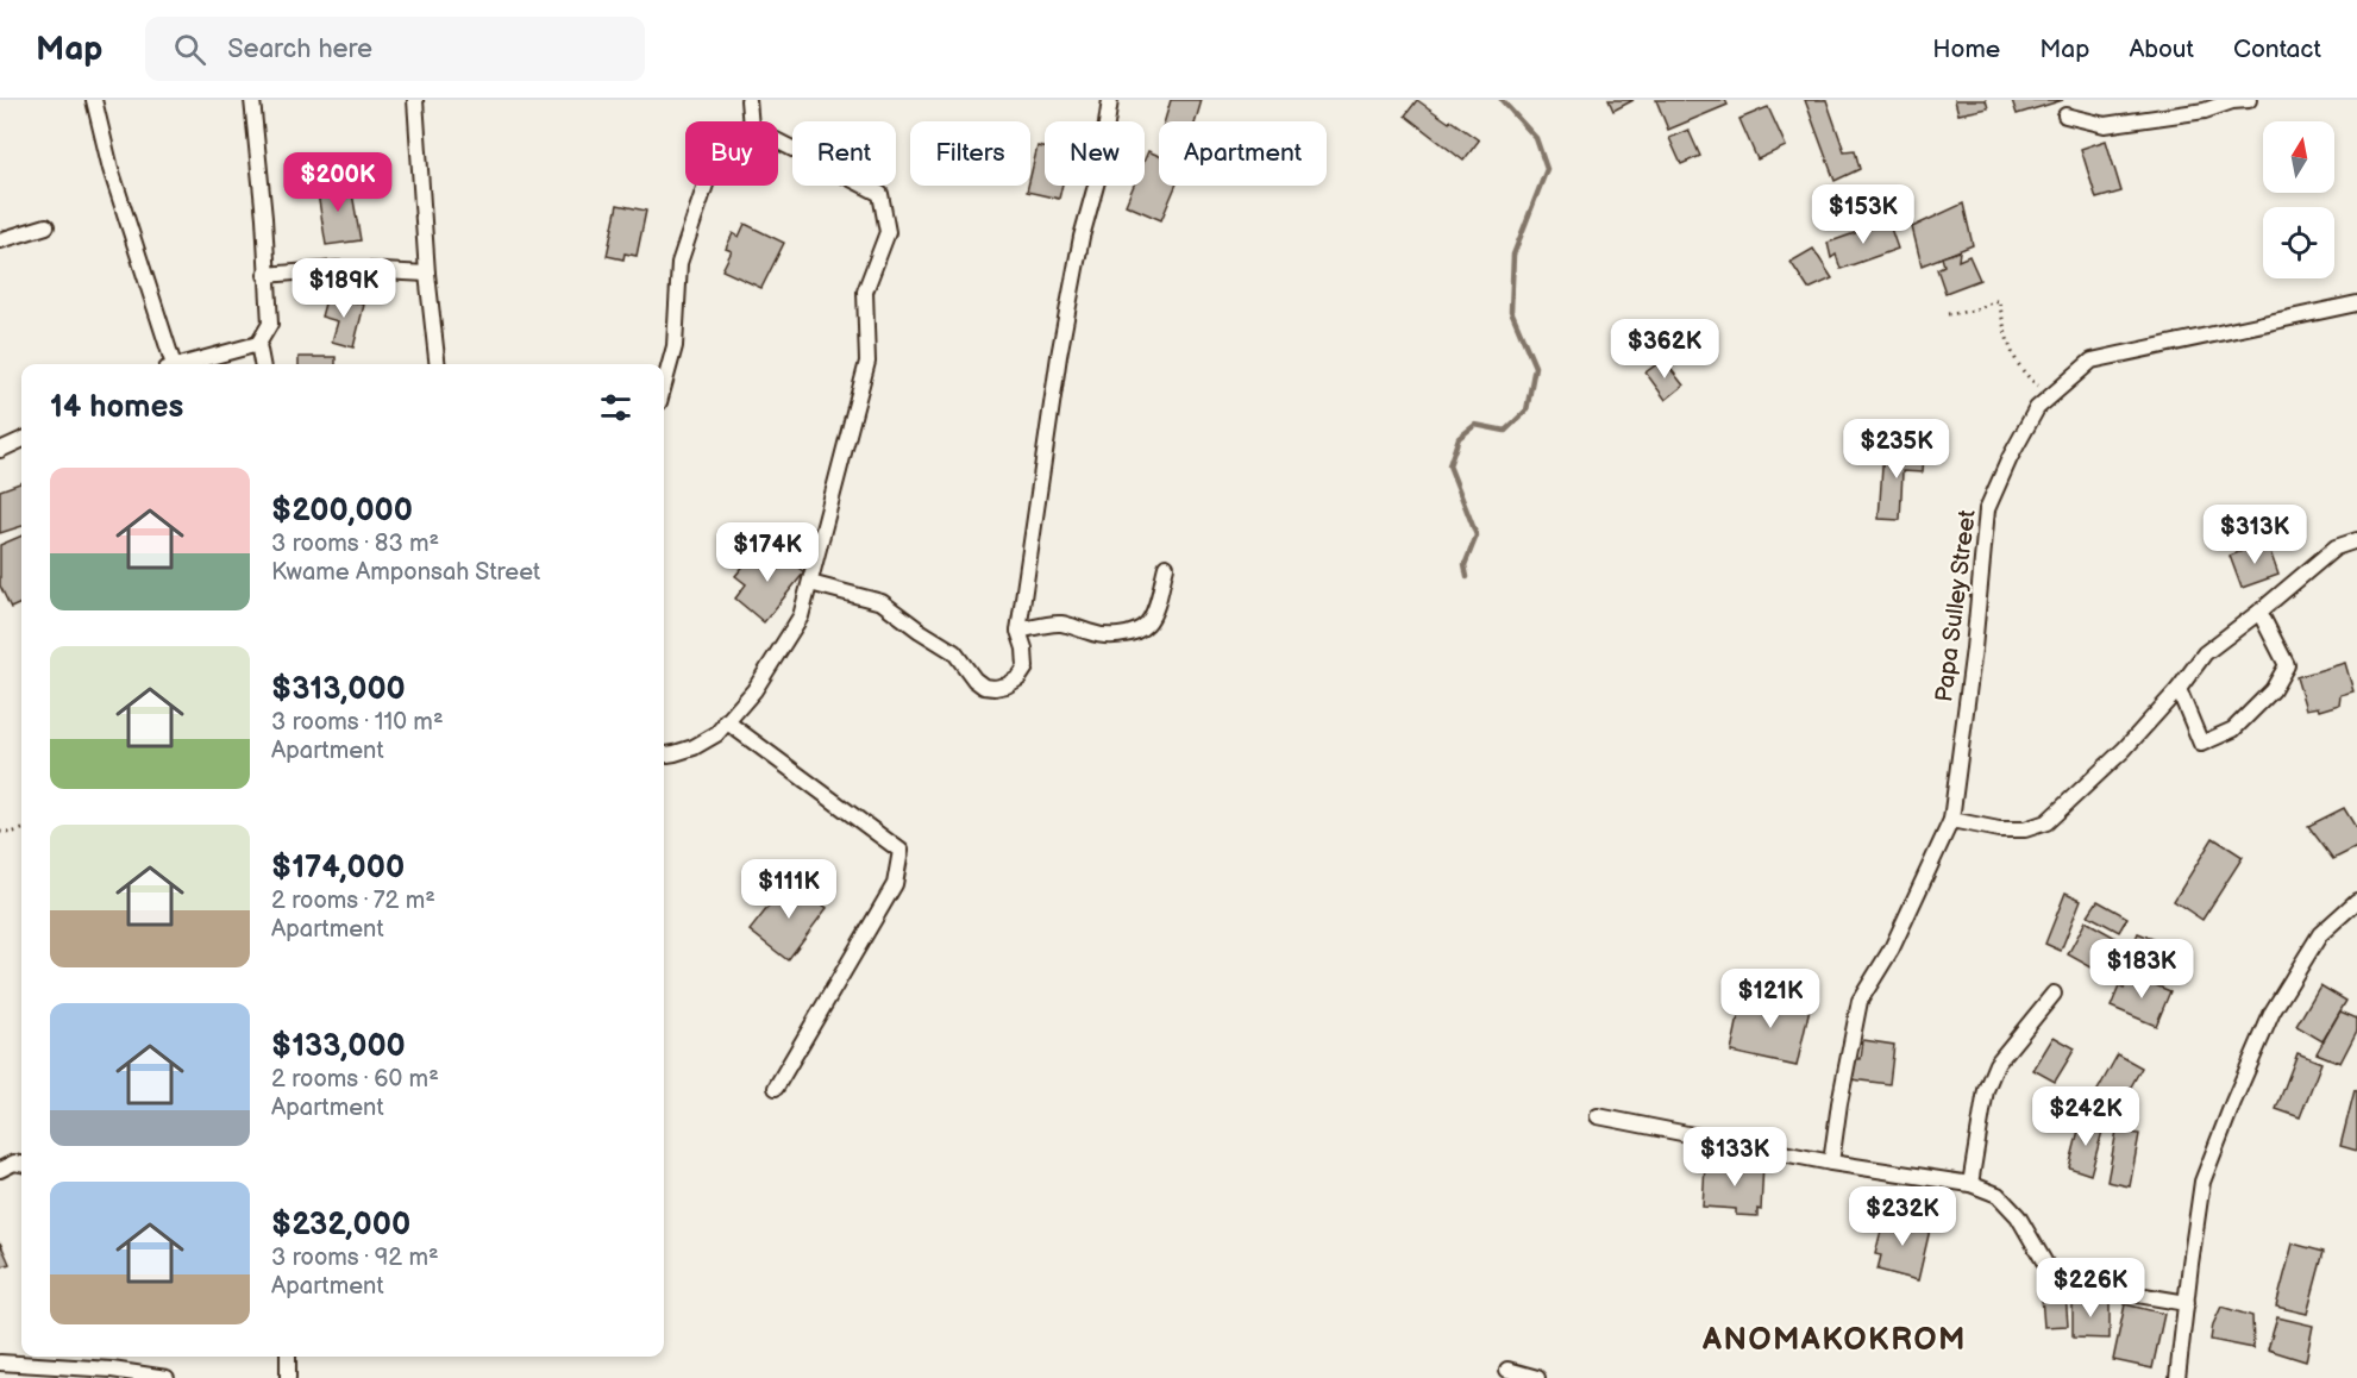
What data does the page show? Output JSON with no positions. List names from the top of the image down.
{
  "streets": {
    "street": ["Papa Sulley Street"]
  },
  "districts": ["ANOMAKOKROM"],
  "north": "top",
  "page": {
    "header": "Map",
    "search": "Search here",
    "nav": [
      "Home",
      "Map",
      "About",
      "Contact"
    ],
    "chip": [
      "Buy",
      "Rent",
      "Filters",
      "New",
      "Apartment"
    ],
    "price": [
      "$200K",
      "$153K",
      "$189K",
      "$362K",
      "$235K",
      "$313K",
      "$174K",
      "$111K",
      "$183K",
      "$121K",
      "$242K",
      "$133K",
      "$232K",
      "$226K"
    ],
    "heading": "14 homes",
    "list": [
      {
        "name": "$200,000",
        "note": "3 rooms · 83 m² · Kwame Amponsah Street"
      },
      {
        "name": "$313,000",
        "note": "3 rooms · 110 m² · Apartment"
      },
      {
        "name": "$174,000",
        "note": "2 rooms · 72 m² · Apartment"
      },
      {
        "name": "$133,000",
        "note": "2 rooms · 60 m² · Apartment"
      },
      {
        "name": "$232,000",
        "note": "3 rooms · 92 m² · Apartment"
      }
    ]
  }
}
